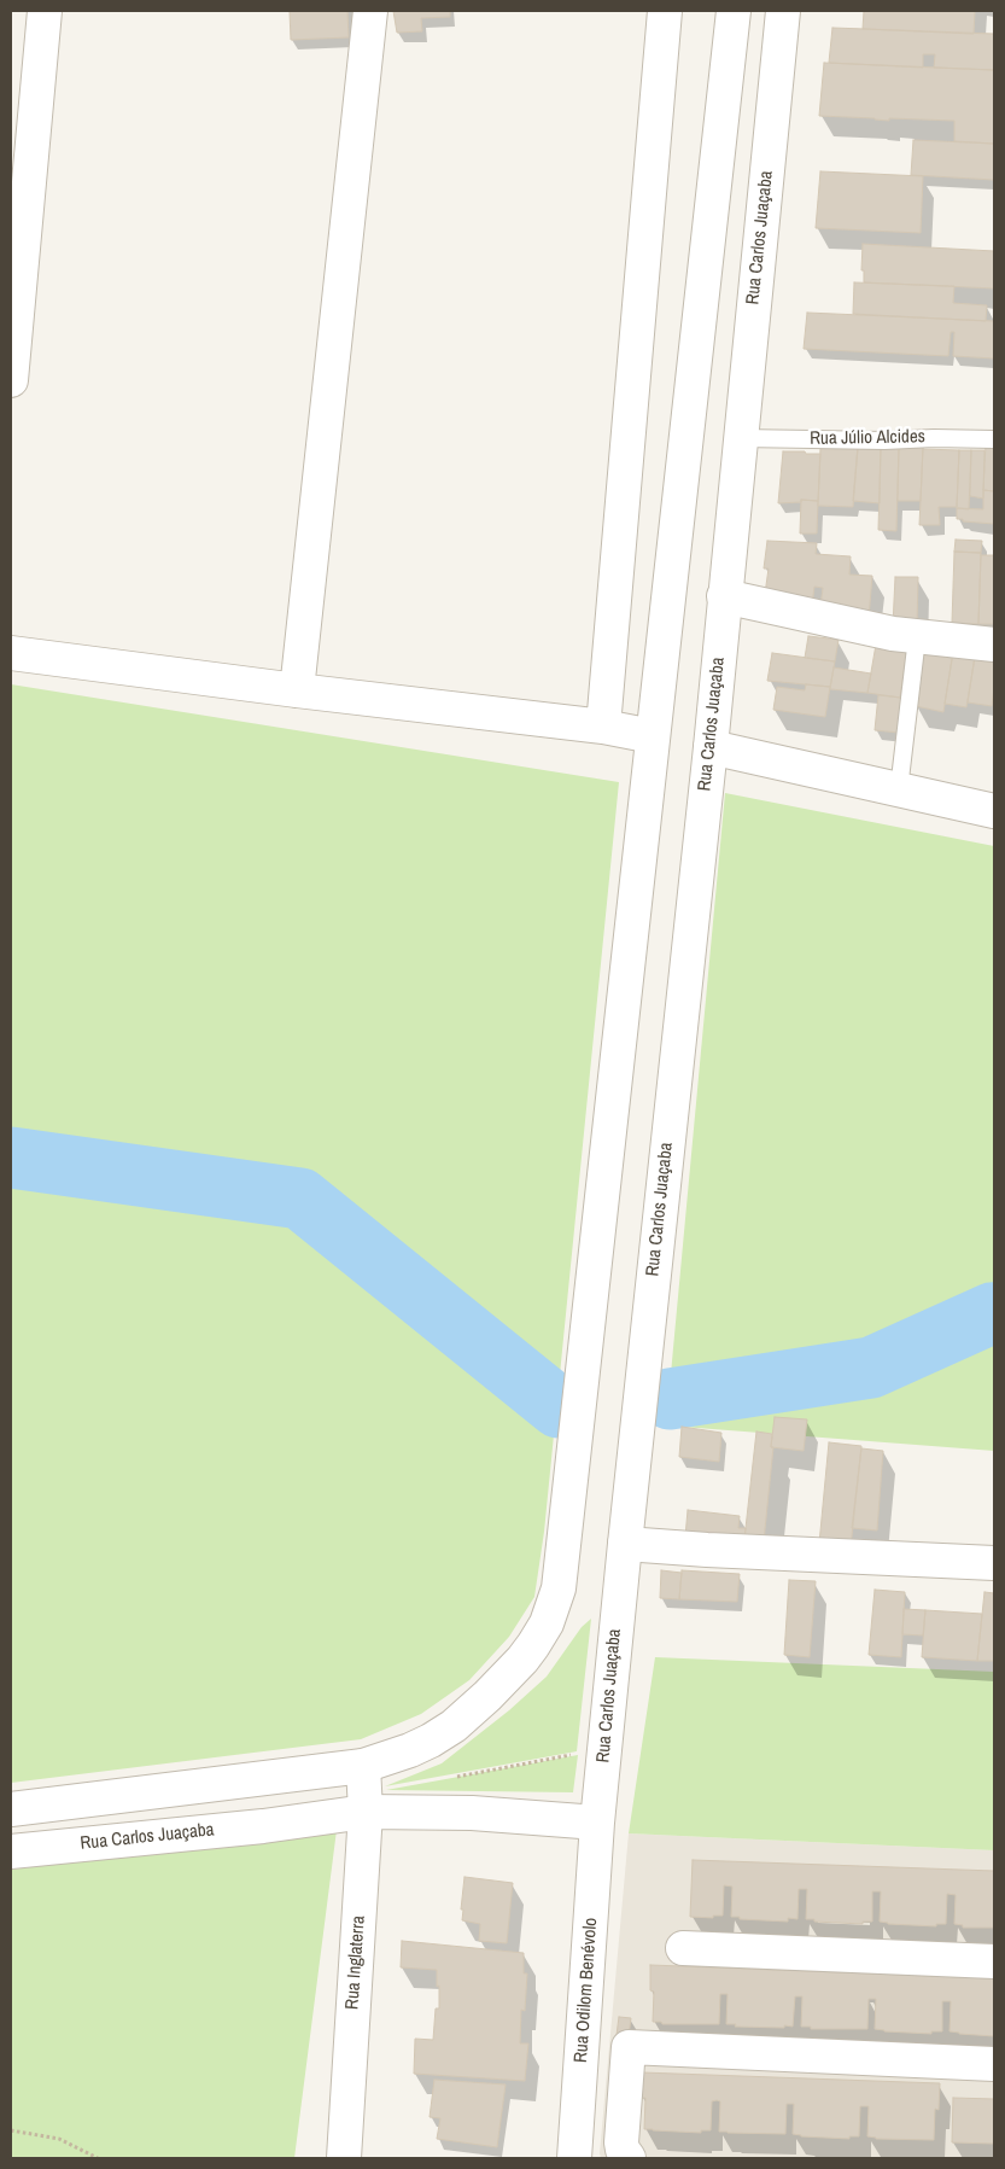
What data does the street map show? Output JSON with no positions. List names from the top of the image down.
{
  "streets": {
    "street": ["Rua Carlos Juaçaba", "Rua Inglaterra", "Rua Odilom Benévolo"],
    "lane": ["Rua Júlio Alcides"]
  },
  "crossings": [
    ["Rua Carlos Juaçaba", "Rua Júlio Alcides"],
    ["Rua Carlos Juaçaba", "Rua Inglaterra"],
    ["Rua Carlos Juaçaba", "Rua Odilom Benévolo"]
  ]
}
